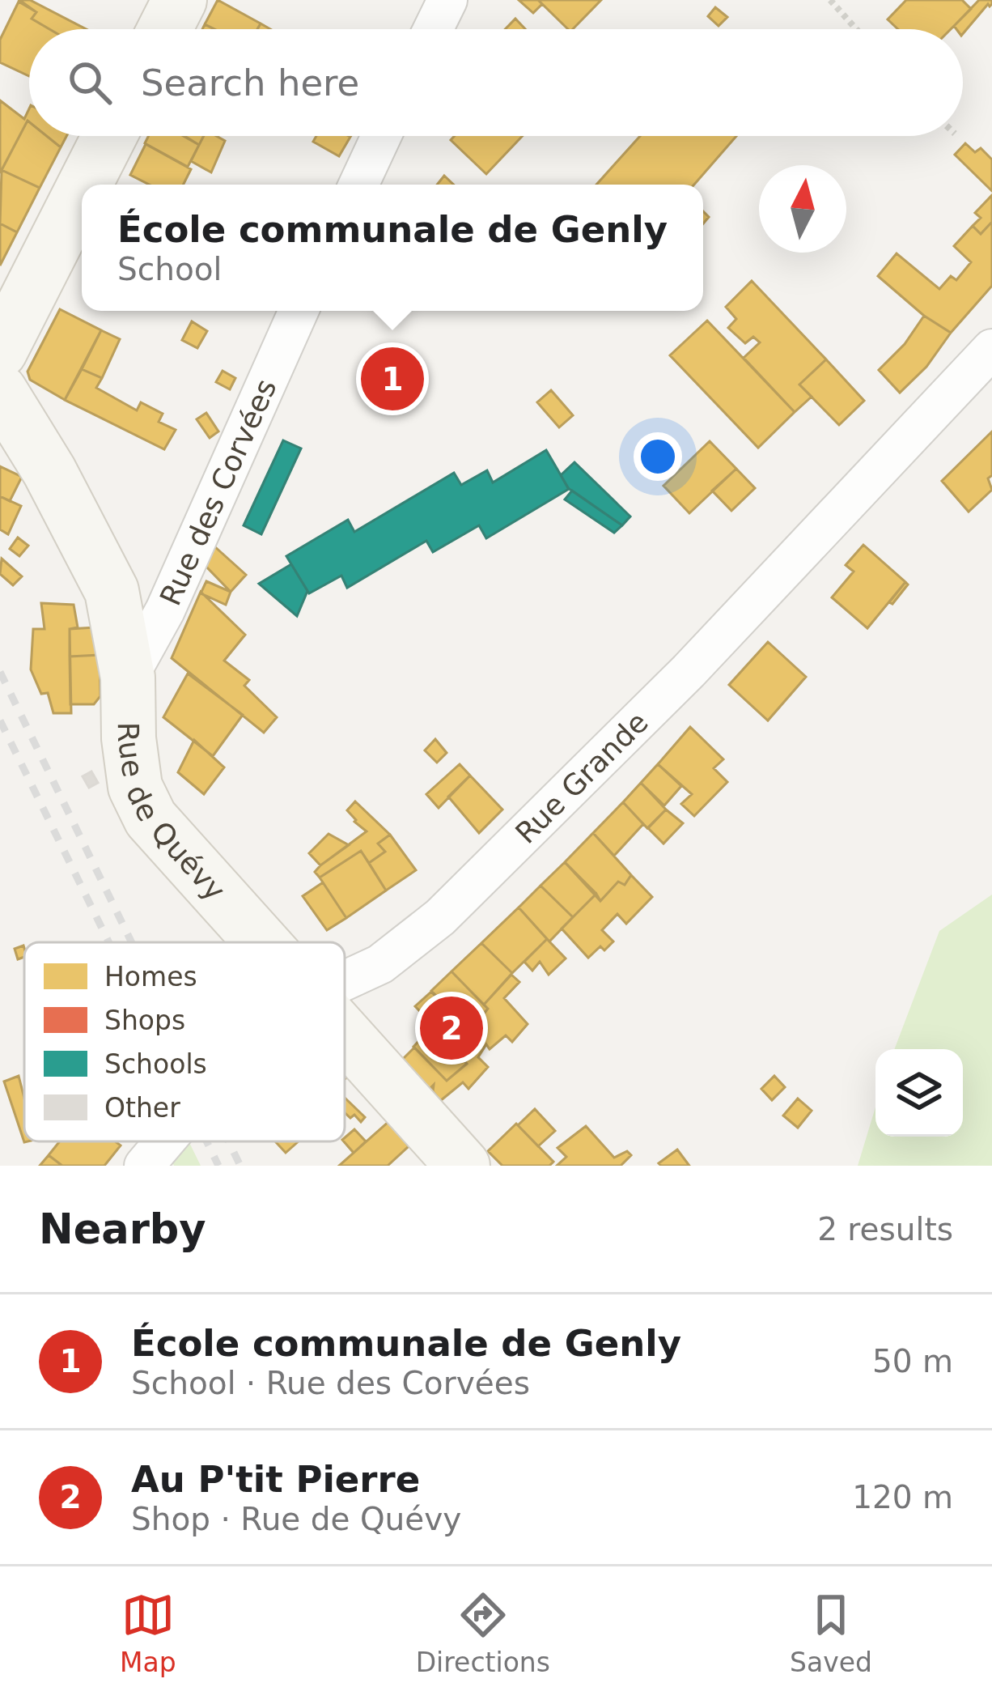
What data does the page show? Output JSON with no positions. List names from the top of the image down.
{
  "streets": {
    "main road": ["Rue de Quévy"],
    "street": ["Rue des Corvées", "Rue Grande"]
  },
  "crossings": [
    ["Rue des Corvées", "Rue de Quévy"]
  ],
  "legend": [
    "Homes",
    "Shops",
    "Schools",
    "Other"
  ],
  "north": "top",
  "page": {
    "search": "Search here",
    "popup": ["École communale de Genly", "School"],
    "pins": ["1", "2"],
    "heading": ["Nearby", "2 results"],
    "list": [
      {
        "mark": "1",
        "name": "École communale de Genly",
        "note": "School · Rue des Corvées",
        "value": "50 m"
      },
      {
        "mark": "2",
        "name": "Au P'tit Pierre",
        "note": "Shop · Rue de Quévy",
        "value": "120 m"
      }
    ],
    "nav": ["Map", "Directions", "Saved"]
  }
}
